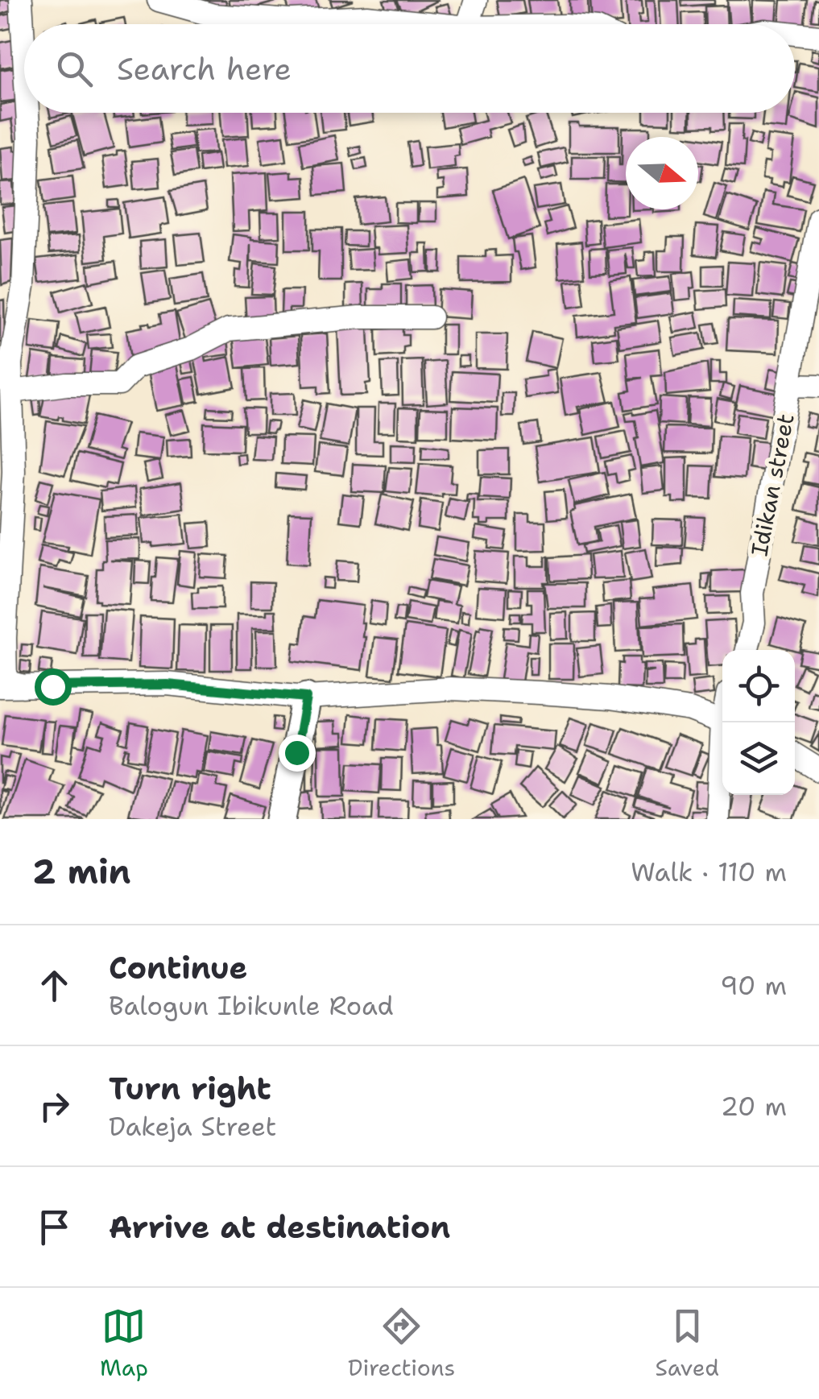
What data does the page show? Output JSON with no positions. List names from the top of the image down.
{
  "streets": {
    "street": ["Idikan street"]
  },
  "north": "right",
  "page": {
    "search": "Search here",
    "heading": ["2 min", "Walk · 110 m"],
    "list": [
      ["Continue", "Balogun Ibikunle Road", "90 m"],
      ["Turn right", "Dakeja Street", "20 m"],
      "Arrive at destination"
    ],
    "nav": ["Map", "Directions", "Saved"]
  }
}
